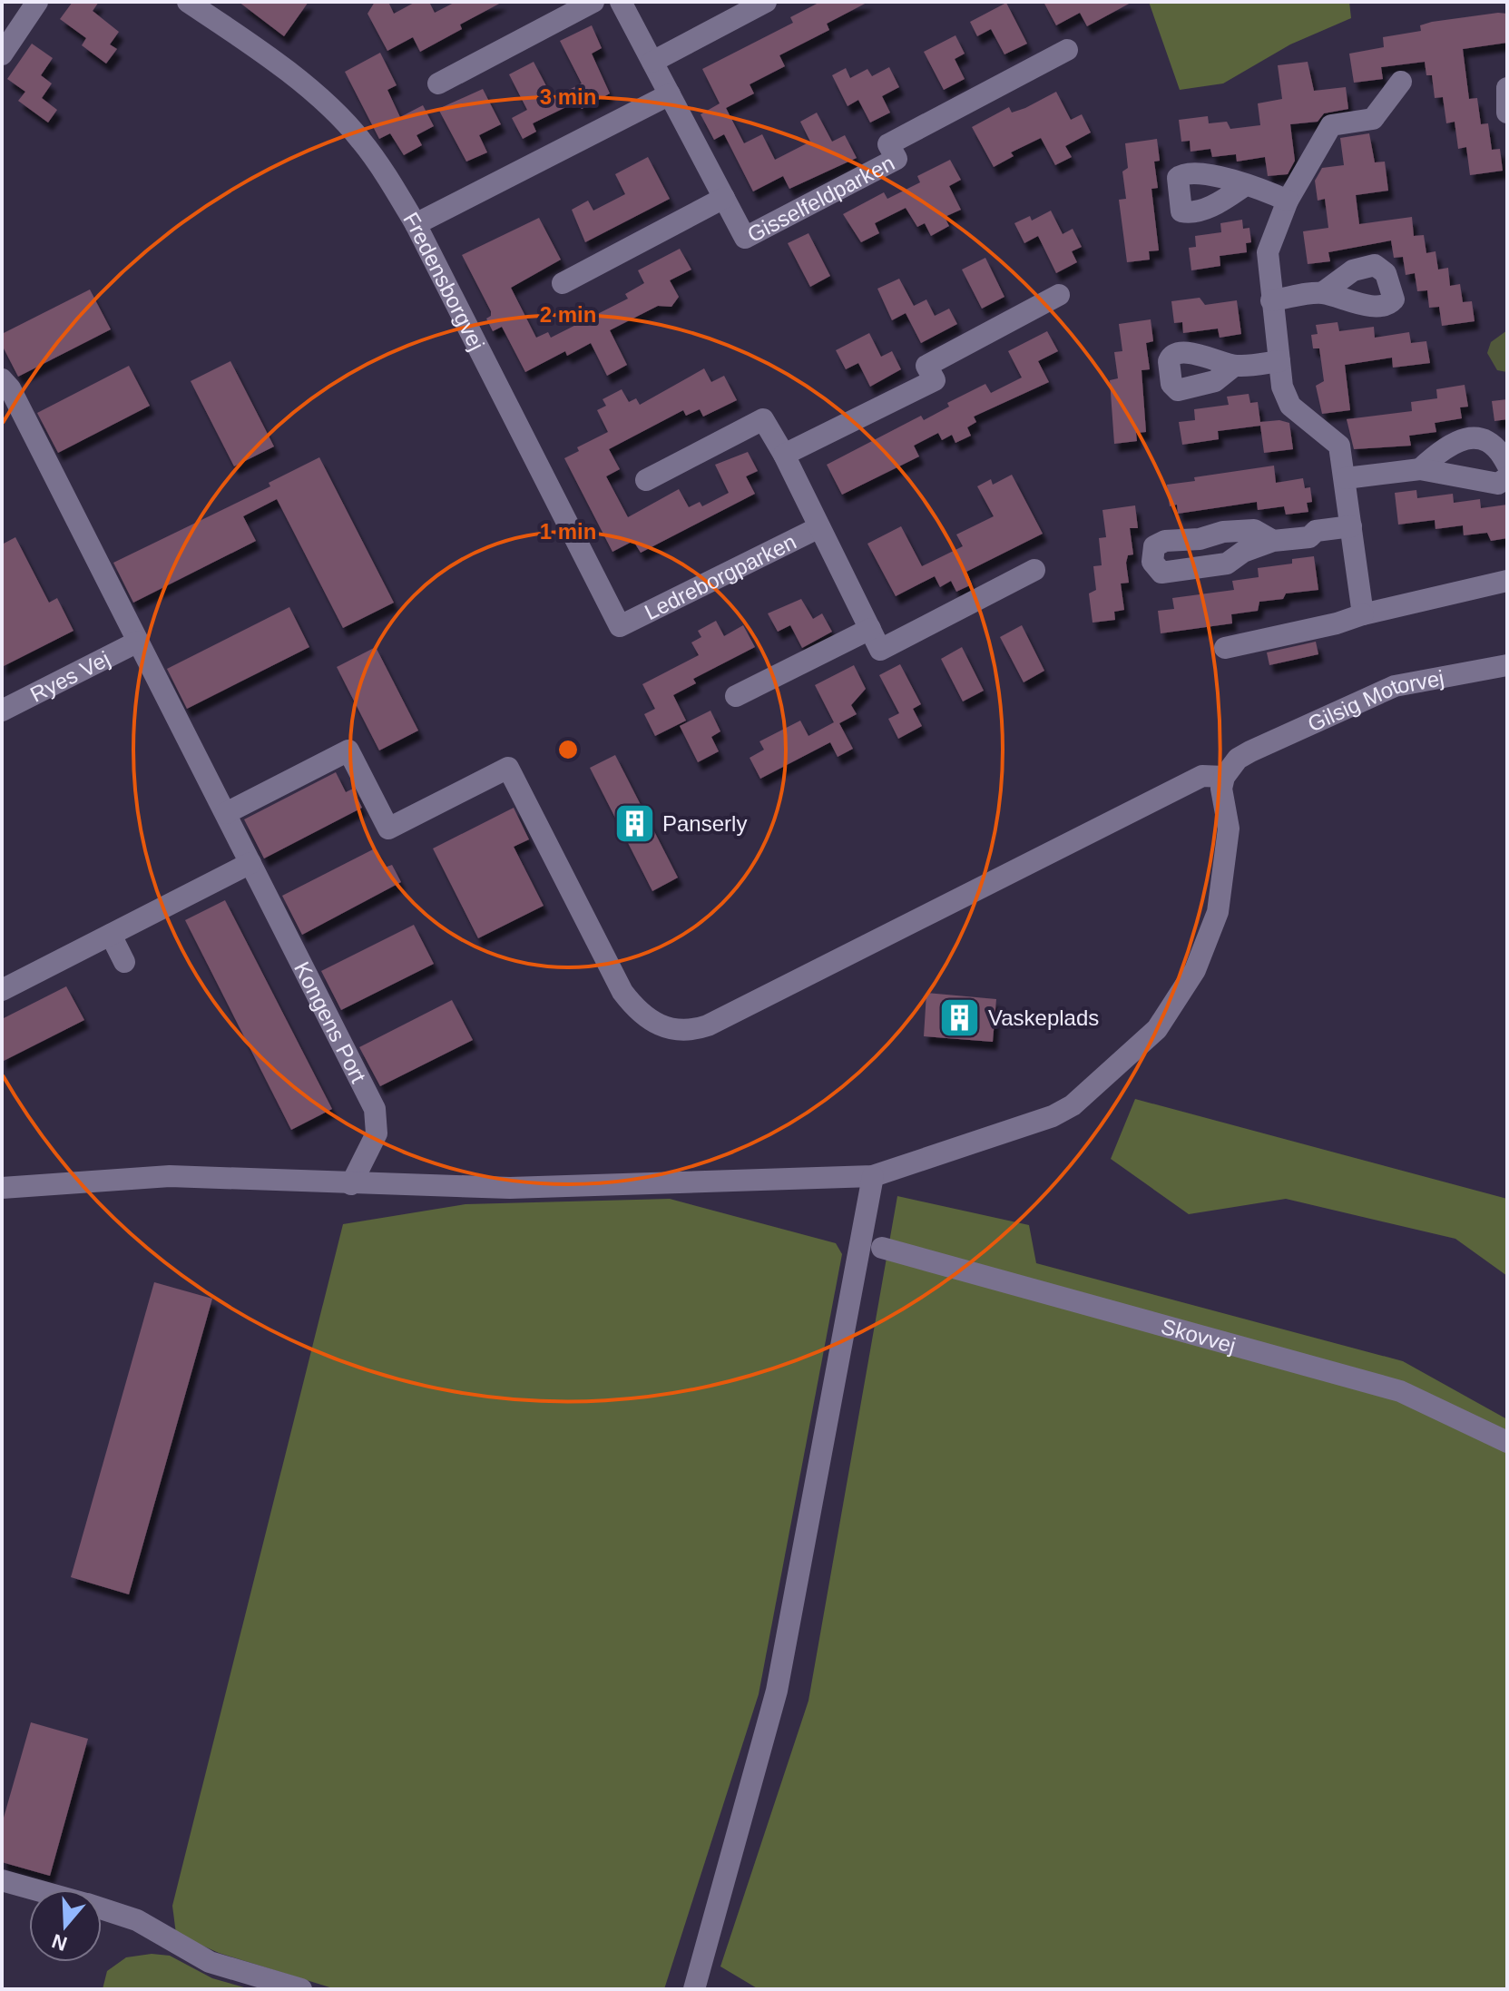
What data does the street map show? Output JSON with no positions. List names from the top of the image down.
{
  "streets": {
    "street": [
      "Gisselfeldparken",
      "Fredensborgvej",
      "Ledreborgparken",
      "Ryes Vej",
      "Gilsig Motorvej",
      "Kongens Port",
      "Skovvej"
    ]
  },
  "crossings": [
    ["Fredensborgvej", "Ledreborgparken"],
    ["Ryes Vej", "Kongens Port"]
  ],
  "places": {
    "building": ["Panserly", "Vaskeplads"]
  },
  "north": "bottom",
  "rings": ["3 min", "2 min", "1 min"]
}
